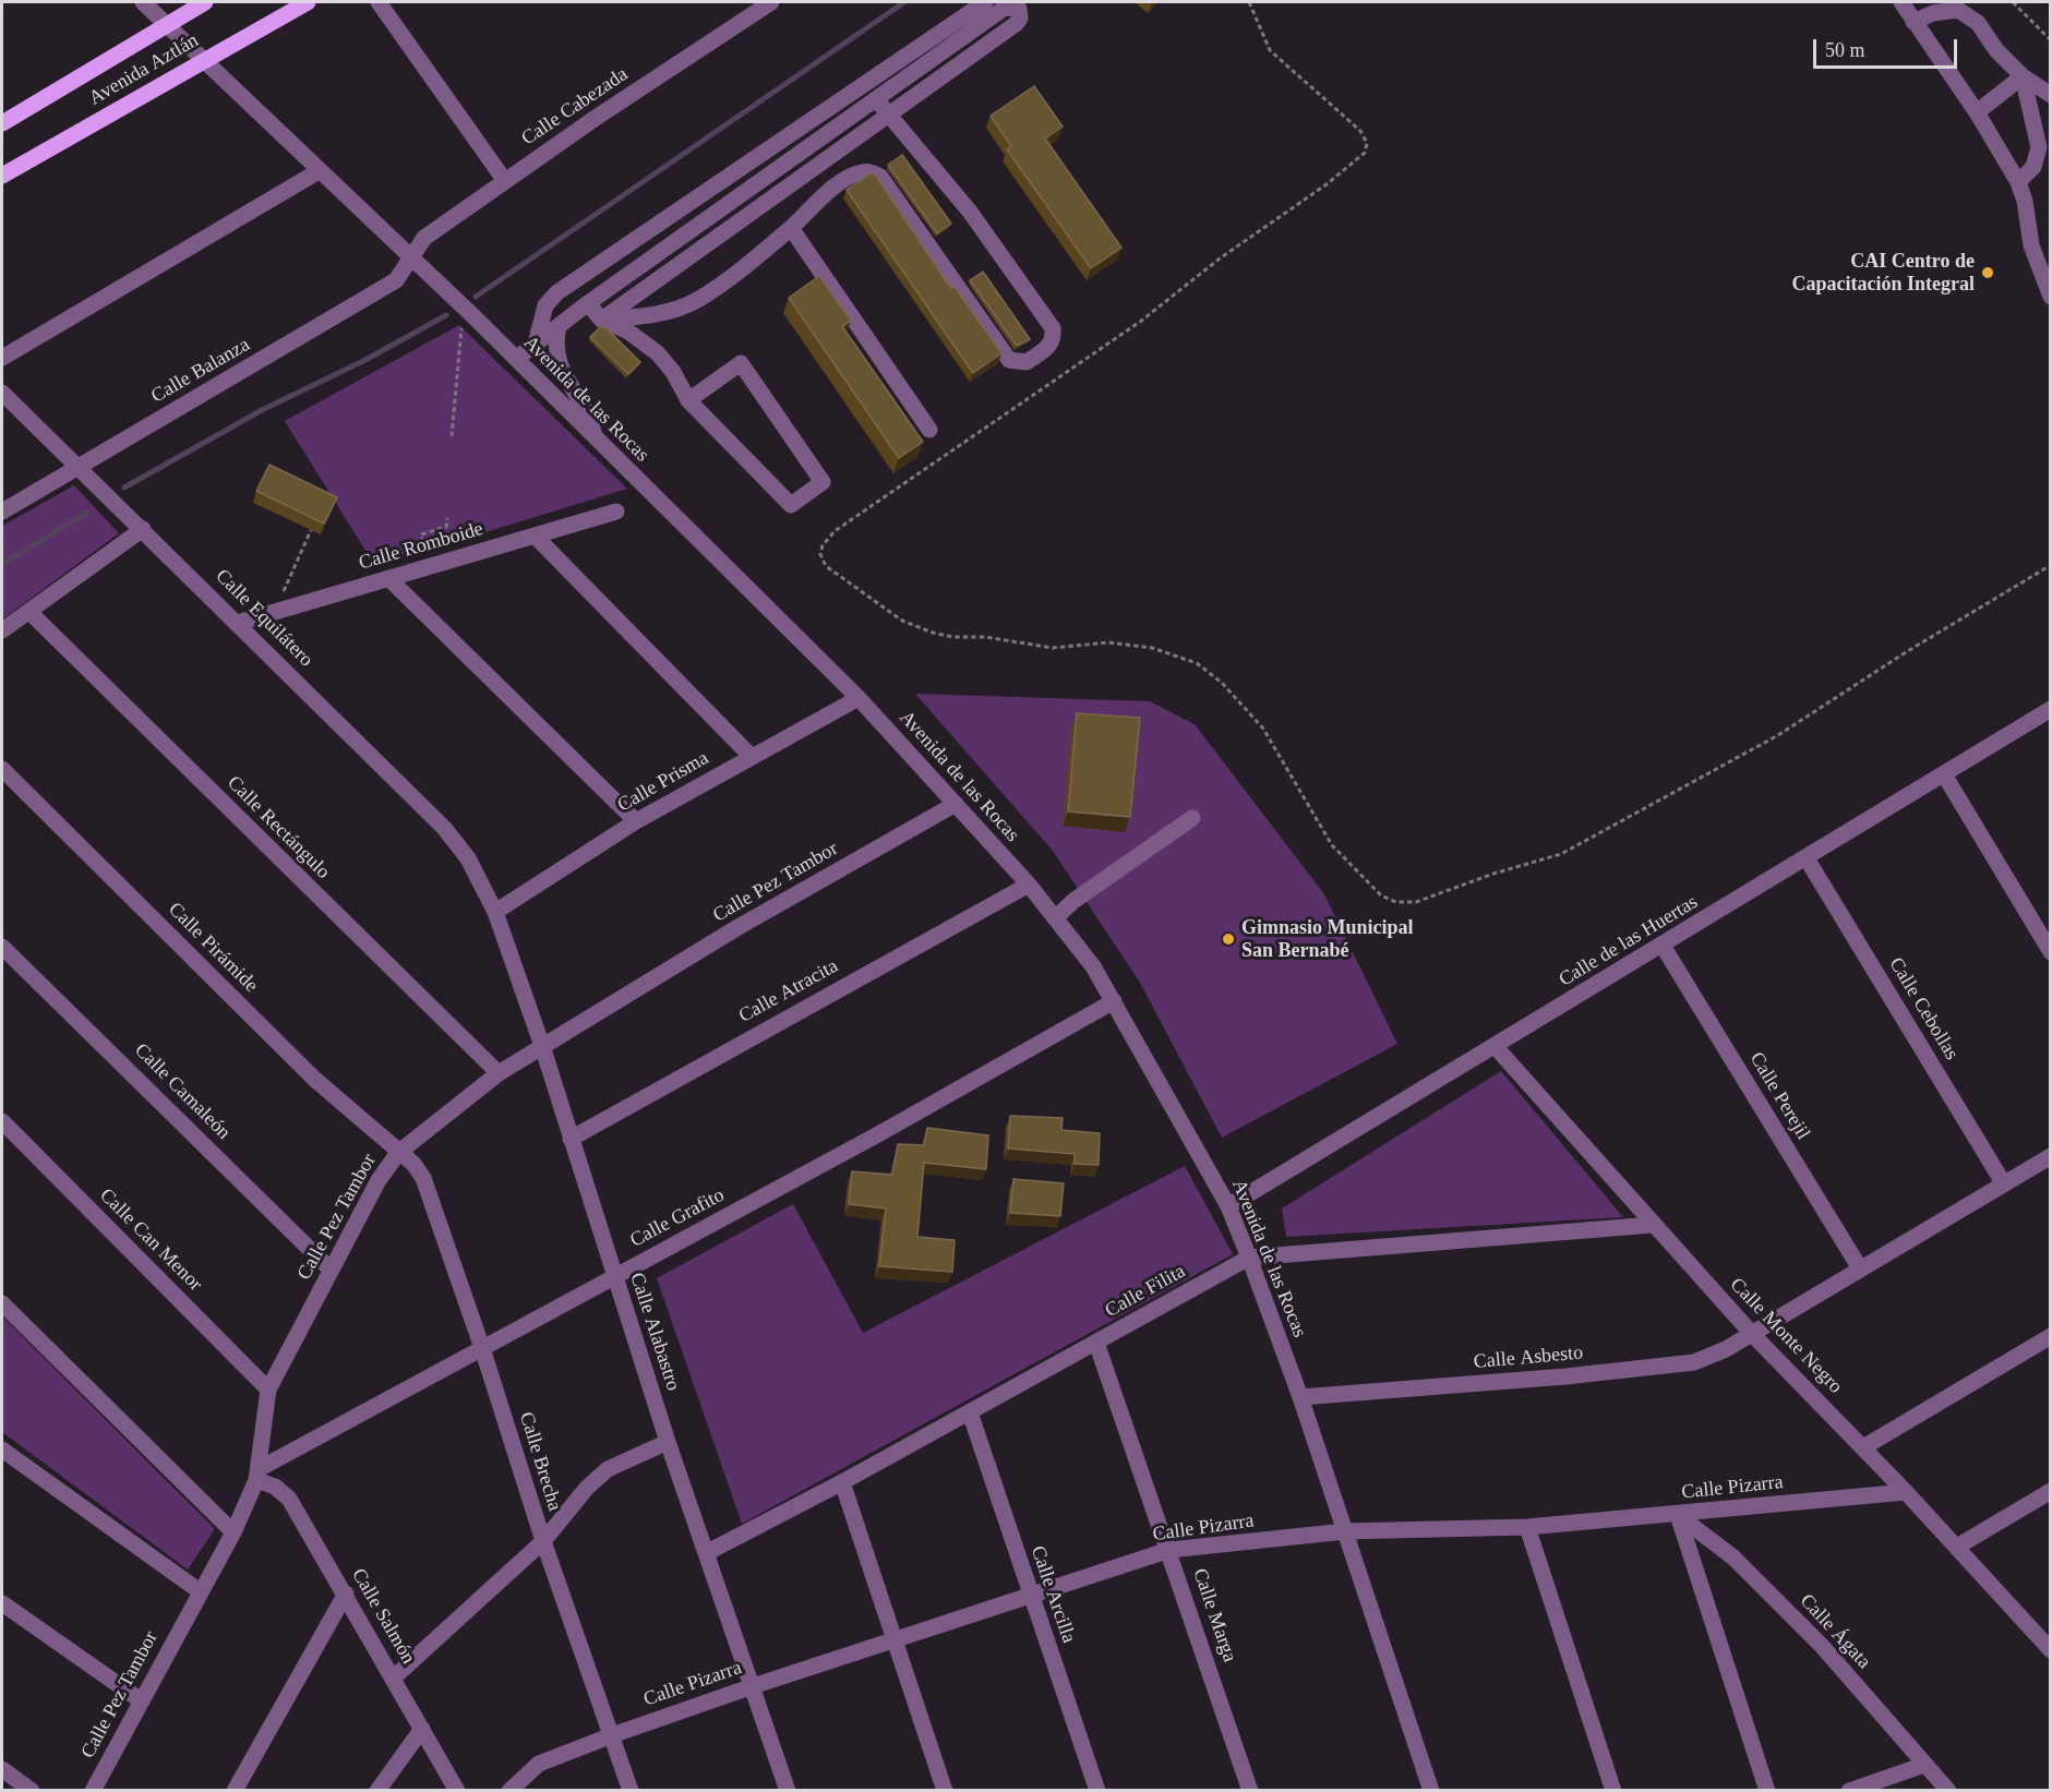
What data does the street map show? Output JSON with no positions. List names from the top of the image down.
{
  "streets": {
    "main road": ["Avenida Aztlán"],
    "street": [
      "Calle Cabezada",
      "Calle Balanza",
      "Avenida de las Rocas",
      "Calle Romboide",
      "Calle Equilátero",
      "Calle Prisma",
      "Calle Rectángulo",
      "Calle Pez Tambor",
      "Calle de las Huertas",
      "Calle Pirámide",
      "Calle Atracita",
      "Calle Cebollas",
      "Calle Camaleón",
      "Calle Perejil",
      "Calle Grafito",
      "Calle Can Menor",
      "Calle Filita",
      "Calle Alabastro",
      "Calle Monte Negro",
      "Calle Asbesto",
      "Calle Brecha",
      "Calle Pizarra",
      "Calle Arcilla",
      "Calle Marga",
      "Calle Salmón",
      "Calle Ágata"
    ]
  },
  "crossings": [
    ["Avenida Aztlán", "Avenida de las Rocas"],
    ["Calle Cabezada", "Calle Balanza"],
    ["Calle Cabezada", "Avenida de las Rocas"],
    ["Calle Balanza", "Avenida de las Rocas"],
    ["Calle Balanza", "Calle Equilátero"],
    ["Avenida de las Rocas", "Calle Prisma"],
    ["Avenida de las Rocas", "Calle Pez Tambor"],
    ["Avenida de las Rocas", "Calle de las Huertas"],
    ["Avenida de las Rocas", "Calle Atracita"],
    ["Avenida de las Rocas", "Calle Grafito"],
    ["Avenida de las Rocas", "Calle Filita"],
    ["Avenida de las Rocas", "Calle Asbesto"],
    ["Avenida de las Rocas", "Calle Pizarra"],
    ["Calle Romboide", "Calle Equilátero"],
    ["Calle Equilátero", "Calle Alabastro"],
    ["Calle Prisma", "Calle Alabastro"],
    ["Calle Rectángulo", "Calle Pez Tambor"],
    ["Calle Pez Tambor", "Calle Pirámide"],
    ["Calle Pez Tambor", "Calle Camaleón"],
    ["Calle Pez Tambor", "Calle Grafito"],
    ["Calle Pez Tambor", "Calle Can Menor"],
    ["Calle Pez Tambor", "Calle Alabastro"],
    ["Calle Pez Tambor", "Calle Brecha"],
    ["Calle Pez Tambor", "Calle Salmón"],
    ["Calle de las Huertas", "Calle Cebollas"],
    ["Calle de las Huertas", "Calle Perejil"],
    ["Calle de las Huertas", "Calle Monte Negro"],
    ["Calle Pirámide", "Calle Brecha"],
    ["Calle Atracita", "Calle Alabastro"],
    ["Calle Cebollas", "Calle Asbesto"],
    ["Calle Perejil", "Calle Asbesto"],
    ["Calle Grafito", "Calle Alabastro"],
    ["Calle Grafito", "Calle Brecha"],
    ["Calle Grafito", "Calle Salmón"],
    ["Calle Filita", "Calle Alabastro"],
    ["Calle Filita", "Calle Monte Negro"],
    ["Calle Filita", "Calle Arcilla"],
    ["Calle Filita", "Calle Marga"],
    ["Calle Alabastro", "Calle Pizarra"],
    ["Calle Monte Negro", "Calle Asbesto"],
    ["Calle Monte Negro", "Calle Pizarra"],
    ["Calle Brecha", "Calle Pizarra"],
    ["Calle Pizarra", "Calle Arcilla"],
    ["Calle Pizarra", "Calle Marga"],
    ["Calle Pizarra", "Calle Ágata"]
  ],
  "places": ["CAI Centro de Capacitación Integral", "Gimnasio Municipal San Bernabé"],
  "scale_bar": "50 m"
}
